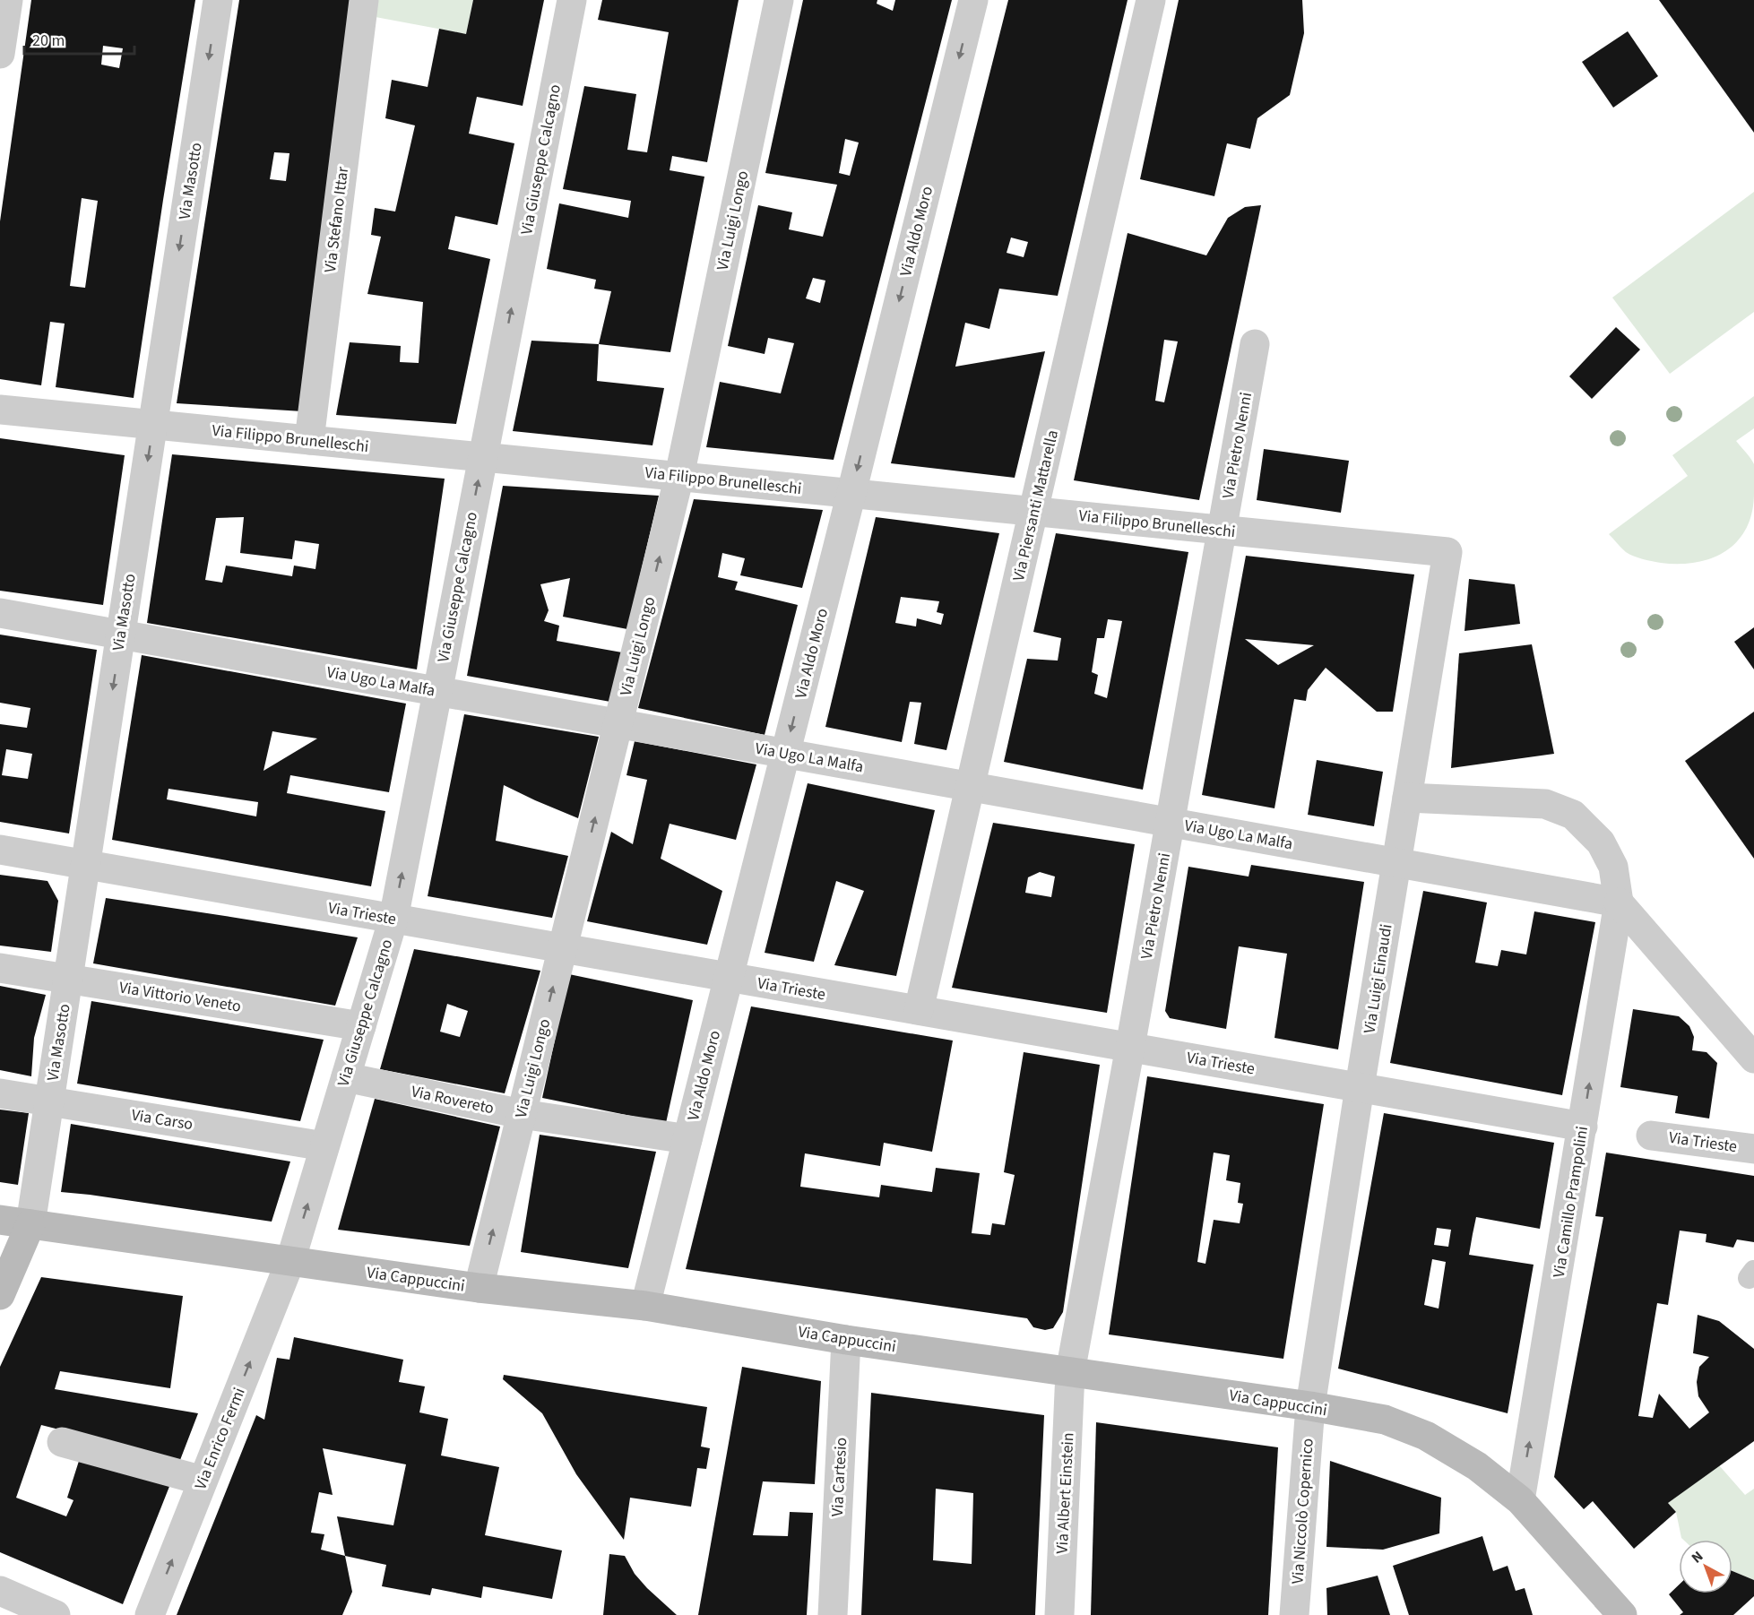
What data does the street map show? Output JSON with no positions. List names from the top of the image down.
{
  "streets": {
    "street": [
      "Via Giuseppe Calcagno",
      "Via Masotto",
      "Via Stefano Ittar",
      "Via Luigi Longo",
      "Via Aldo Moro",
      "Via Filippo Brunelleschi",
      "Via Pietro Nenni",
      "Via Piersanti Mattarella",
      "Via Ugo La Malfa",
      "Via Trieste",
      "Via Luigi Einaudi",
      "Via Vittorio Veneto",
      "Via Rovereto",
      "Via Carso",
      "Via Camillo Prampolini",
      "Via Cappuccini",
      "Via Enrico Fermi",
      "Via Cartesio",
      "Via Albert Einstein",
      "Via Niccolò Copernico"
    ]
  },
  "crossings": [
    ["Via Giuseppe Calcagno", "Via Filippo Brunelleschi"],
    ["Via Giuseppe Calcagno", "Via Ugo La Malfa"],
    ["Via Giuseppe Calcagno", "Via Trieste"],
    ["Via Giuseppe Calcagno", "Via Vittorio Veneto"],
    ["Via Giuseppe Calcagno", "Via Rovereto"],
    ["Via Giuseppe Calcagno", "Via Carso"],
    ["Via Giuseppe Calcagno", "Via Cappuccini"],
    ["Via Giuseppe Calcagno", "Via Enrico Fermi"],
    ["Via Masotto", "Via Filippo Brunelleschi"],
    ["Via Masotto", "Via Ugo La Malfa"],
    ["Via Masotto", "Via Trieste"],
    ["Via Masotto", "Via Vittorio Veneto"],
    ["Via Masotto", "Via Carso"],
    ["Via Masotto", "Via Cappuccini"],
    ["Via Stefano Ittar", "Via Filippo Brunelleschi"],
    ["Via Luigi Longo", "Via Filippo Brunelleschi"],
    ["Via Luigi Longo", "Via Ugo La Malfa"],
    ["Via Luigi Longo", "Via Trieste"],
    ["Via Luigi Longo", "Via Rovereto"],
    ["Via Luigi Longo", "Via Cappuccini"],
    ["Via Aldo Moro", "Via Filippo Brunelleschi"],
    ["Via Aldo Moro", "Via Ugo La Malfa"],
    ["Via Aldo Moro", "Via Trieste"],
    ["Via Aldo Moro", "Via Rovereto"],
    ["Via Aldo Moro", "Via Cappuccini"],
    ["Via Filippo Brunelleschi", "Via Pietro Nenni"],
    ["Via Filippo Brunelleschi", "Via Piersanti Mattarella"],
    ["Via Filippo Brunelleschi", "Via Luigi Einaudi"],
    ["Via Pietro Nenni", "Via Ugo La Malfa"],
    ["Via Pietro Nenni", "Via Trieste"],
    ["Via Pietro Nenni", "Via Cappuccini"],
    ["Via Pietro Nenni", "Via Albert Einstein"],
    ["Via Piersanti Mattarella", "Via Ugo La Malfa"],
    ["Via Piersanti Mattarella", "Via Trieste"],
    ["Via Ugo La Malfa", "Via Luigi Einaudi"],
    ["Via Ugo La Malfa", "Via Camillo Prampolini"],
    ["Via Trieste", "Via Luigi Einaudi"],
    ["Via Trieste", "Via Camillo Prampolini"],
    ["Via Luigi Einaudi", "Via Cappuccini"],
    ["Via Luigi Einaudi", "Via Niccolò Copernico"],
    ["Via Camillo Prampolini", "Via Cappuccini"],
    ["Via Cappuccini", "Via Enrico Fermi"],
    ["Via Cappuccini", "Via Cartesio"],
    ["Via Cappuccini", "Via Albert Einstein"],
    ["Via Cappuccini", "Via Niccolò Copernico"]
  ],
  "one_way": [
    "Via Giuseppe Calcagno",
    "Via Masotto",
    "Via Luigi Longo",
    "Via Aldo Moro",
    "Via Camillo Prampolini",
    "Via Enrico Fermi"
  ],
  "scale_bar": "20 m",
  "north": "top left"
}
